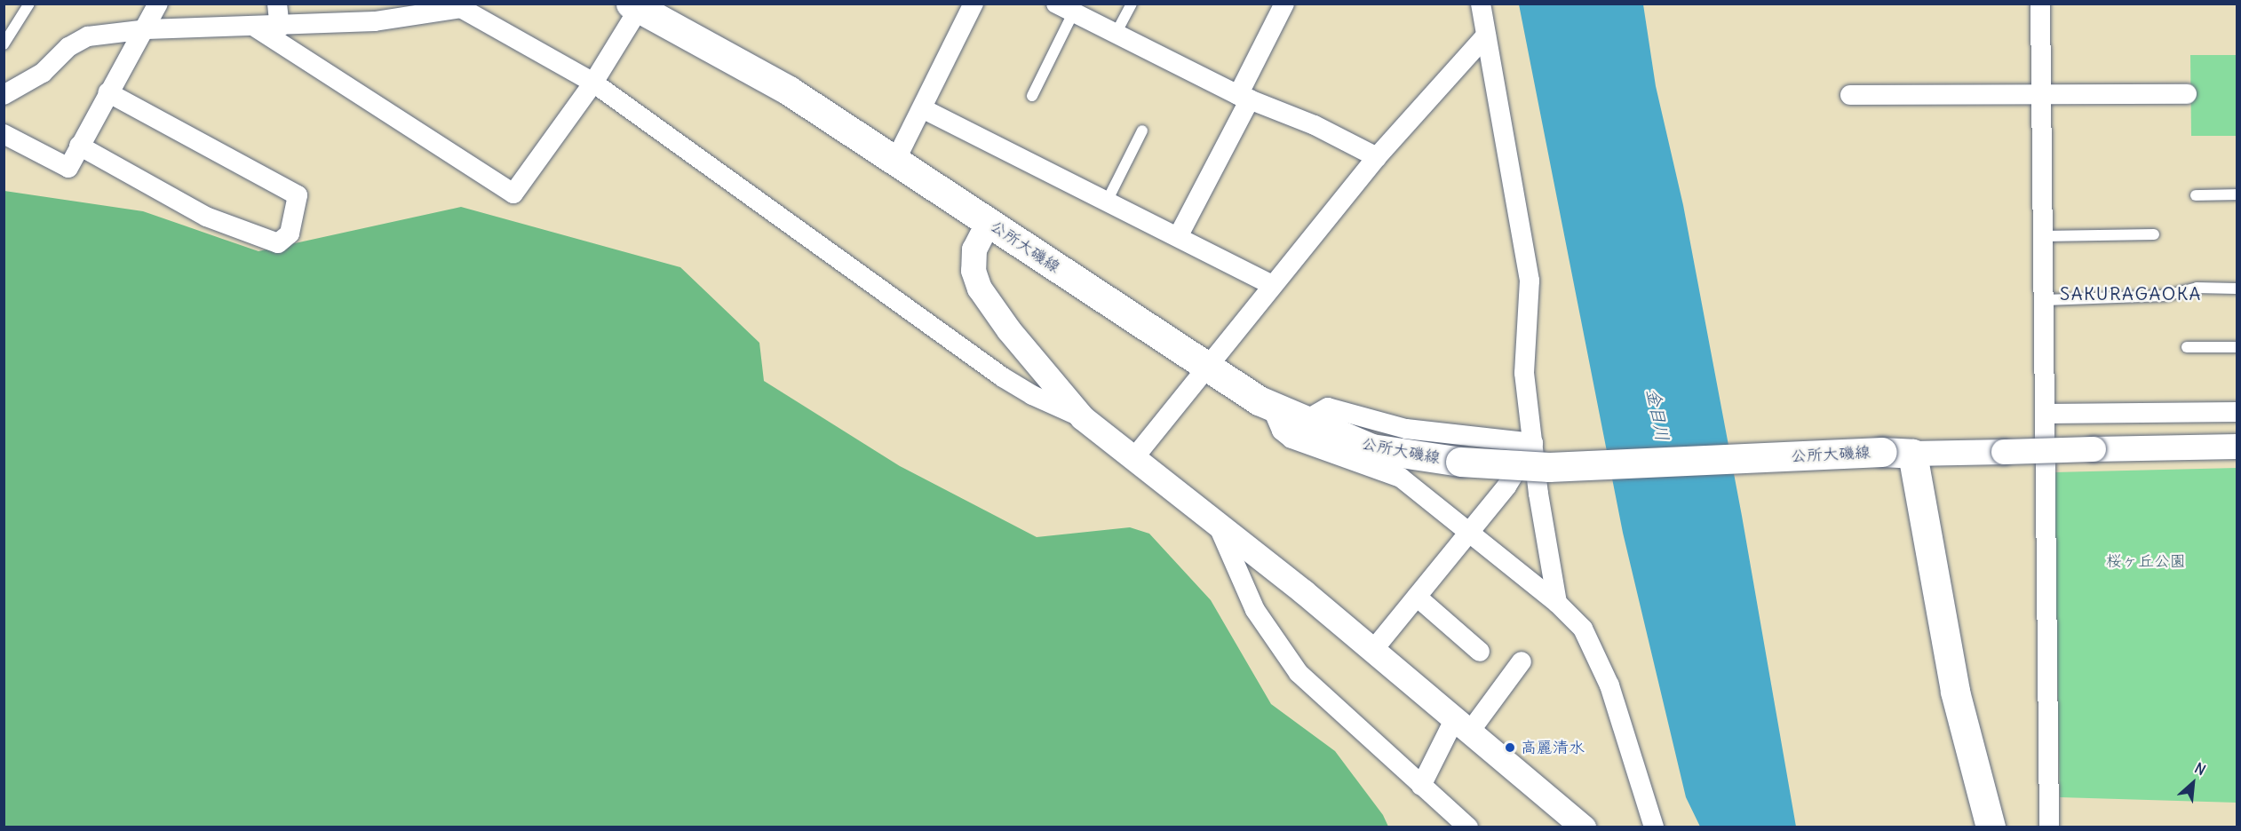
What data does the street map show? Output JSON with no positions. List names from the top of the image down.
{
  "streets": {
    "main road": ["公所大磯線"]
  },
  "districts": ["SAKURAGAOKA"],
  "water": ["金目川"],
  "parks": ["桜ヶ丘公園"],
  "places": ["高麗清水"],
  "north": "top right"
}
